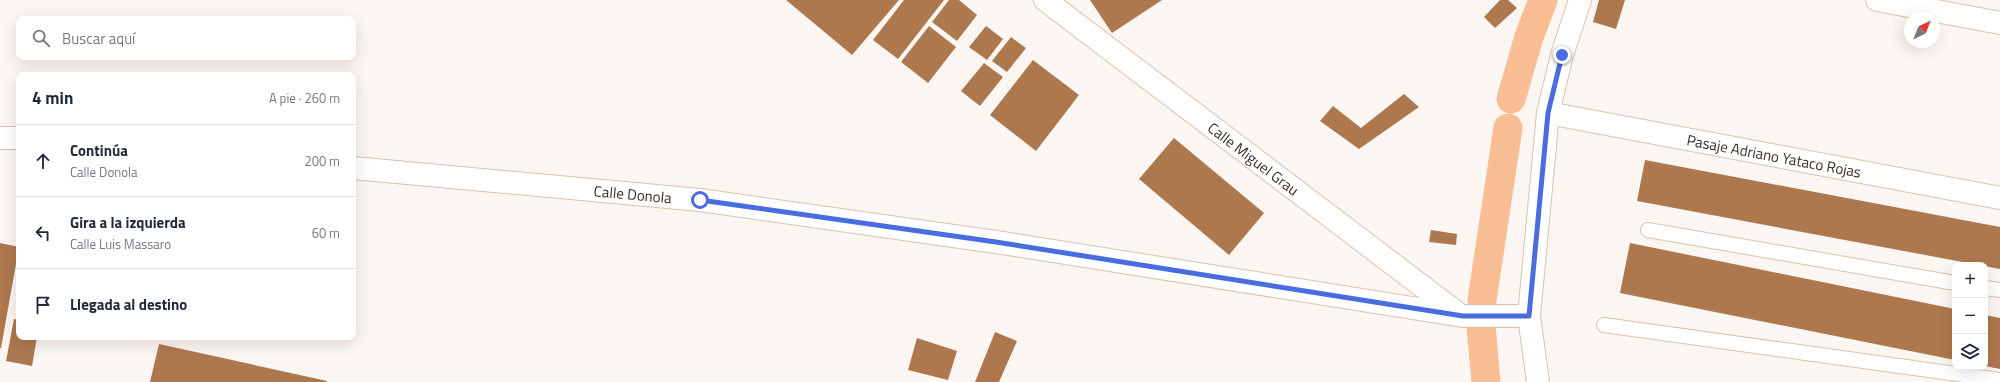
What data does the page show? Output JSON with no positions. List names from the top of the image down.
{
  "streets": {
    "street": ["Pasaje Adriano Yataco Rojas", "Calle Miguel Grau", "Calle Donola"]
  },
  "crossings": [
    ["Calle Miguel Grau", "Calle Donola"]
  ],
  "north": "top right",
  "page": {
    "search": "Buscar aquí",
    "heading": ["4 min", "A pie · 260 m"],
    "list": [
      ["Continúa", "Calle Donola", "200 m"],
      ["Gira a la izquierda", "Calle Luis Massaro", "60 m"],
      "Llegada al destino"
    ],
    "map_buttons": ["+", "−"]
  }
}
